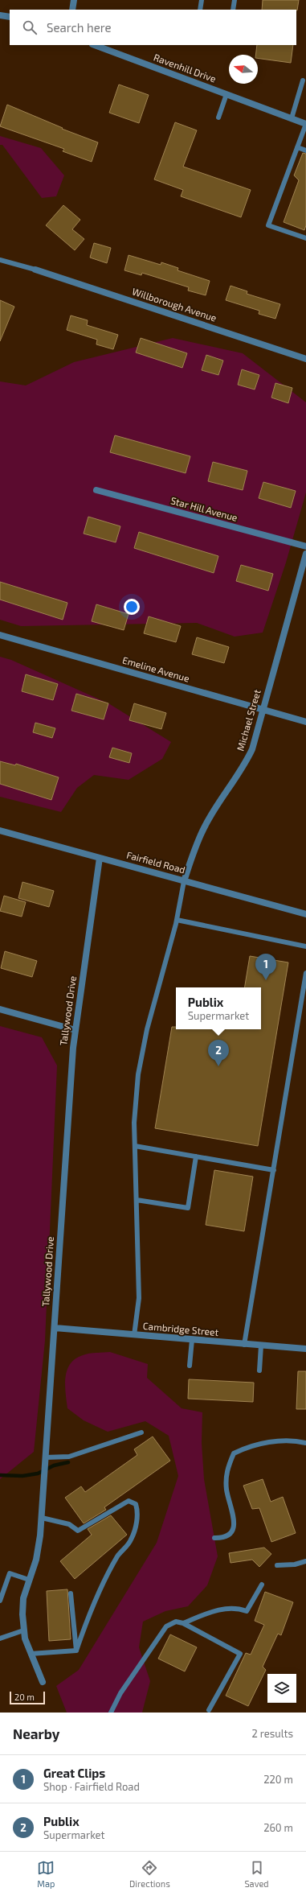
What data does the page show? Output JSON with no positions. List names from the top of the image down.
{
  "streets": {
    "street": [
      "Ravenhill Drive",
      "Willborough Avenue",
      "Star Hill Avenue",
      "Emeline Avenue",
      "Michael Street",
      "Fairfield Road",
      "Tallywood Drive",
      "Cambridge Street"
    ]
  },
  "crossings": [
    ["Emeline Avenue", "Michael Street"],
    ["Michael Street", "Fairfield Road"],
    ["Fairfield Road", "Tallywood Drive"],
    ["Tallywood Drive", "Cambridge Street"]
  ],
  "scale_bar": "20 m",
  "north": "left",
  "page": {
    "search": "Search here",
    "pins": ["1", "2"],
    "popup": ["Publix", "Supermarket"],
    "scale": "20 m",
    "heading": ["Nearby", "2 results"],
    "list": [
      {
        "mark": "1",
        "name": "Great Clips",
        "note": "Shop · Fairfield Road",
        "value": "220 m"
      },
      {
        "mark": "2",
        "name": "Publix",
        "note": "Supermarket",
        "value": "260 m"
      }
    ],
    "nav": ["Map", "Directions", "Saved"]
  }
}
